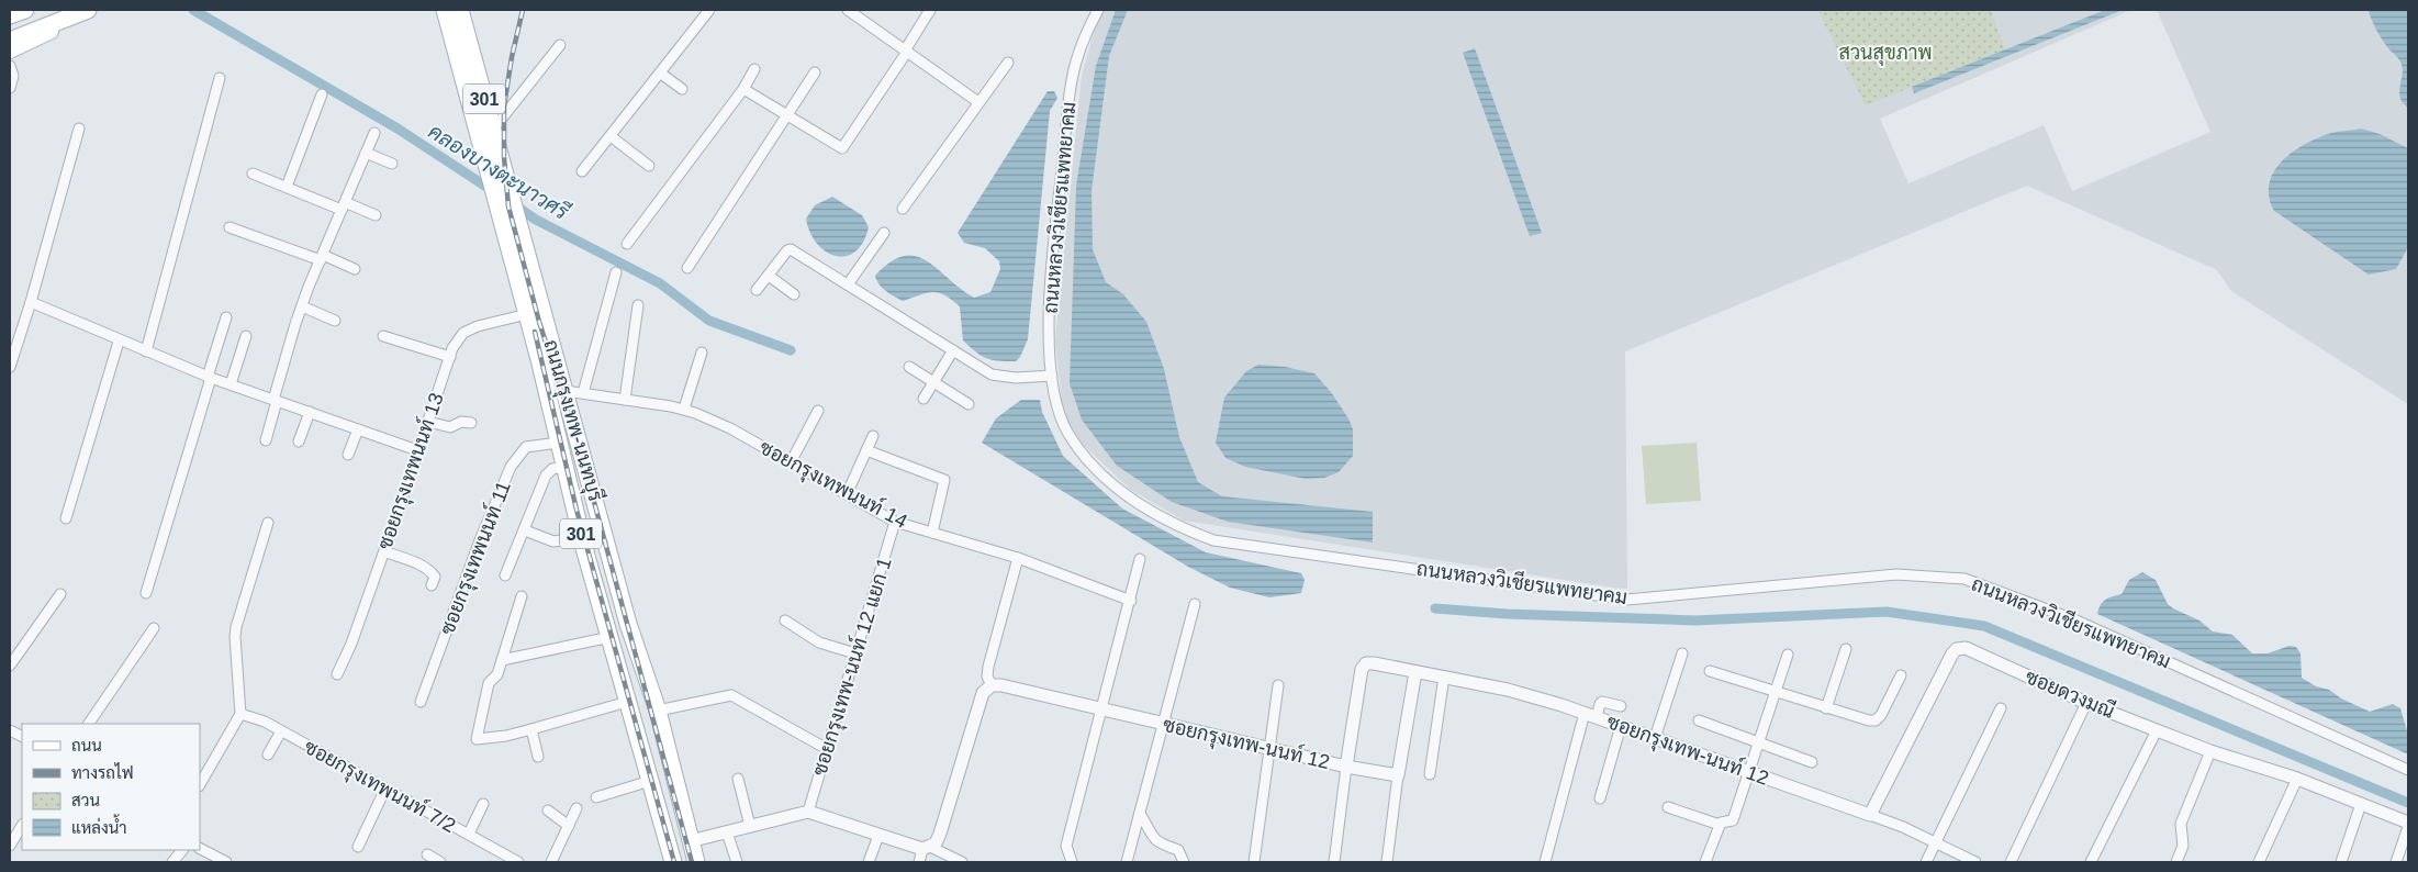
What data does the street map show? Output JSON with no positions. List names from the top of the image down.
{
  "streets": {
    "main road": ["301", "ถนนกรุงเทพ-นนทบุรี"],
    "street": [
      "ถนนหลวงวิเชียรแพทยาคม",
      "ซอยกรุงเทพนนท์ 13",
      "ซอยกรุงเทพนนท์ 14",
      "ซอยกรุงเทพนนท์ 11",
      "ซอยกรุงเทพ-นนท์ 12 แยก 1",
      "ซอยดวงมณี",
      "ซอยกรุงเทพ-นนท์ 12",
      "ซอยกรุงเทพนนท์ 7/2"
    ]
  },
  "crossings": [
    ["ถนนกรุงเทพ-นนทบุรี", "ซอยกรุงเทพนนท์ 13"],
    ["ถนนกรุงเทพ-นนทบุรี", "ซอยกรุงเทพนนท์ 14"],
    ["ถนนกรุงเทพ-นนทบุรี", "ซอยกรุงเทพนนท์ 11"],
    ["ซอยกรุงเทพนนท์ 14", "ซอยกรุงเทพ-นนท์ 12 แยก 1"],
    ["ซอยดวงมณี", "ซอยกรุงเทพ-นนท์ 12"]
  ],
  "water": ["คลองบางตะนาวศรี"],
  "parks": ["สวนสุขภาพ"],
  "legend": [
    "ถนน",
    "ทางรถไฟ",
    "สวน",
    "แหล่งน้ำ"
  ]
}
